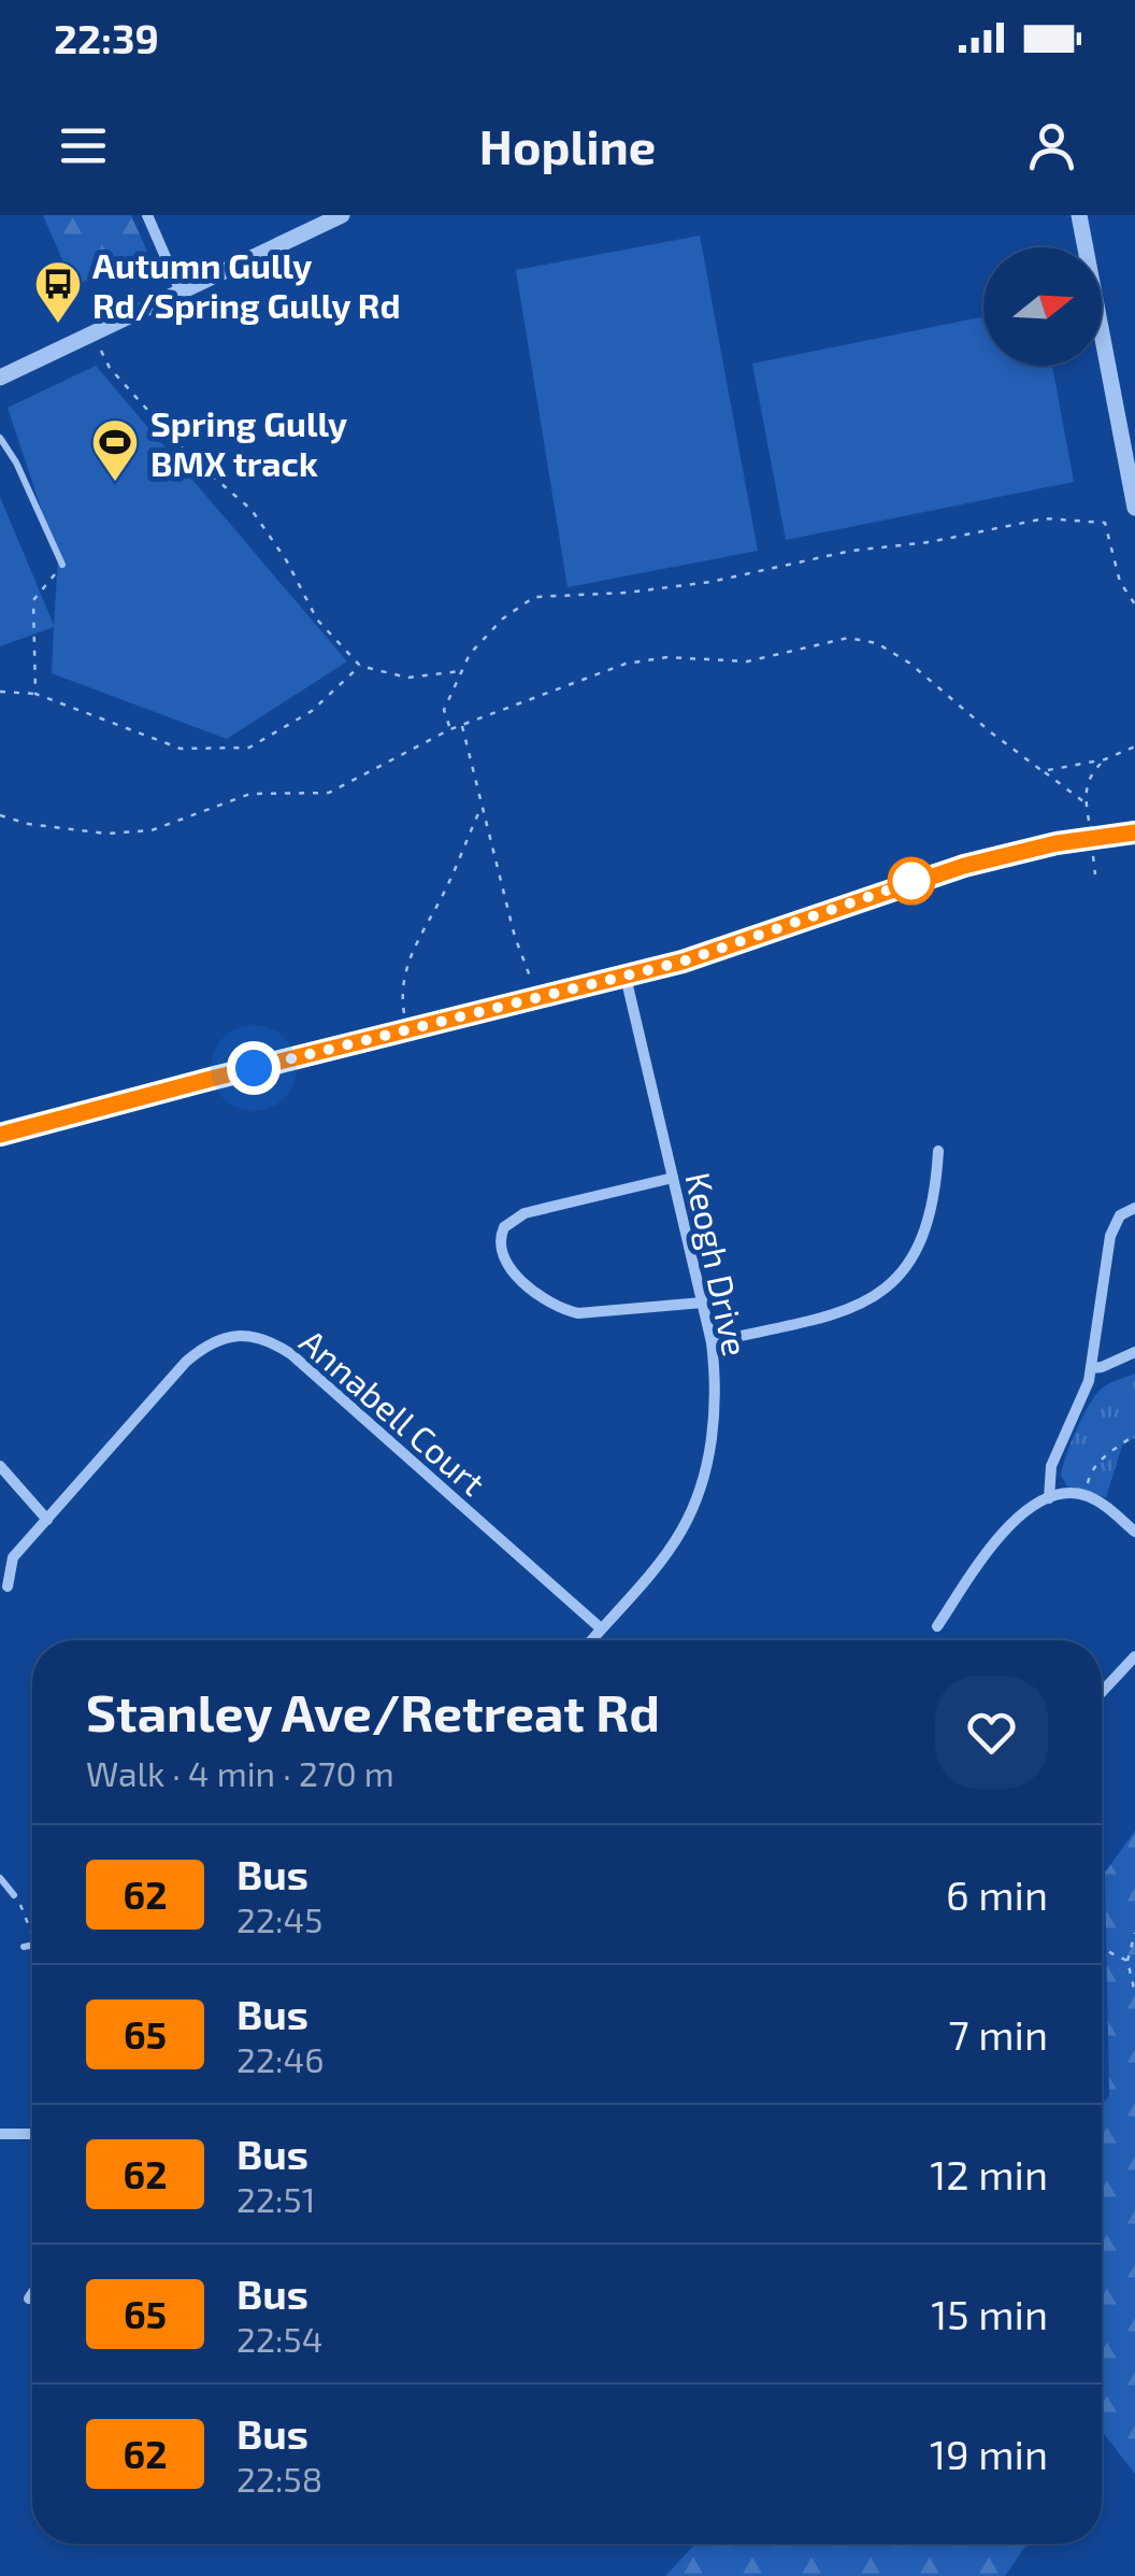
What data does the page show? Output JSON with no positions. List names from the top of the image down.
{
  "streets": {
    "street": ["Keogh Drive", "Annabell Court"]
  },
  "crossings": [
    ["Keogh Drive", "Annabell Court"]
  ],
  "places": {
    "bus stop": ["Autumn Gully Rd/Spring Gully Rd"],
    "sports": ["Spring Gully BMX track"]
  },
  "lines": ["bus line 62"],
  "north": "right",
  "page": {
    "status": "22:39",
    "header": "Hopline",
    "heading": ["Stanley Ave/Retreat Rd", "Walk · 4 min · 270 m"],
    "list": [
      {
        "mark": "62",
        "name": "Bus",
        "note": "22:45",
        "value": "6 min"
      },
      {
        "mark": "65",
        "name": "Bus",
        "note": "22:46",
        "value": "7 min"
      },
      {
        "mark": "62",
        "name": "Bus",
        "note": "22:51",
        "value": "12 min"
      },
      {
        "mark": "65",
        "name": "Bus",
        "note": "22:54",
        "value": "15 min"
      },
      {
        "mark": "62",
        "name": "Bus",
        "note": "22:58",
        "value": "19 min"
      }
    ]
  }
}
